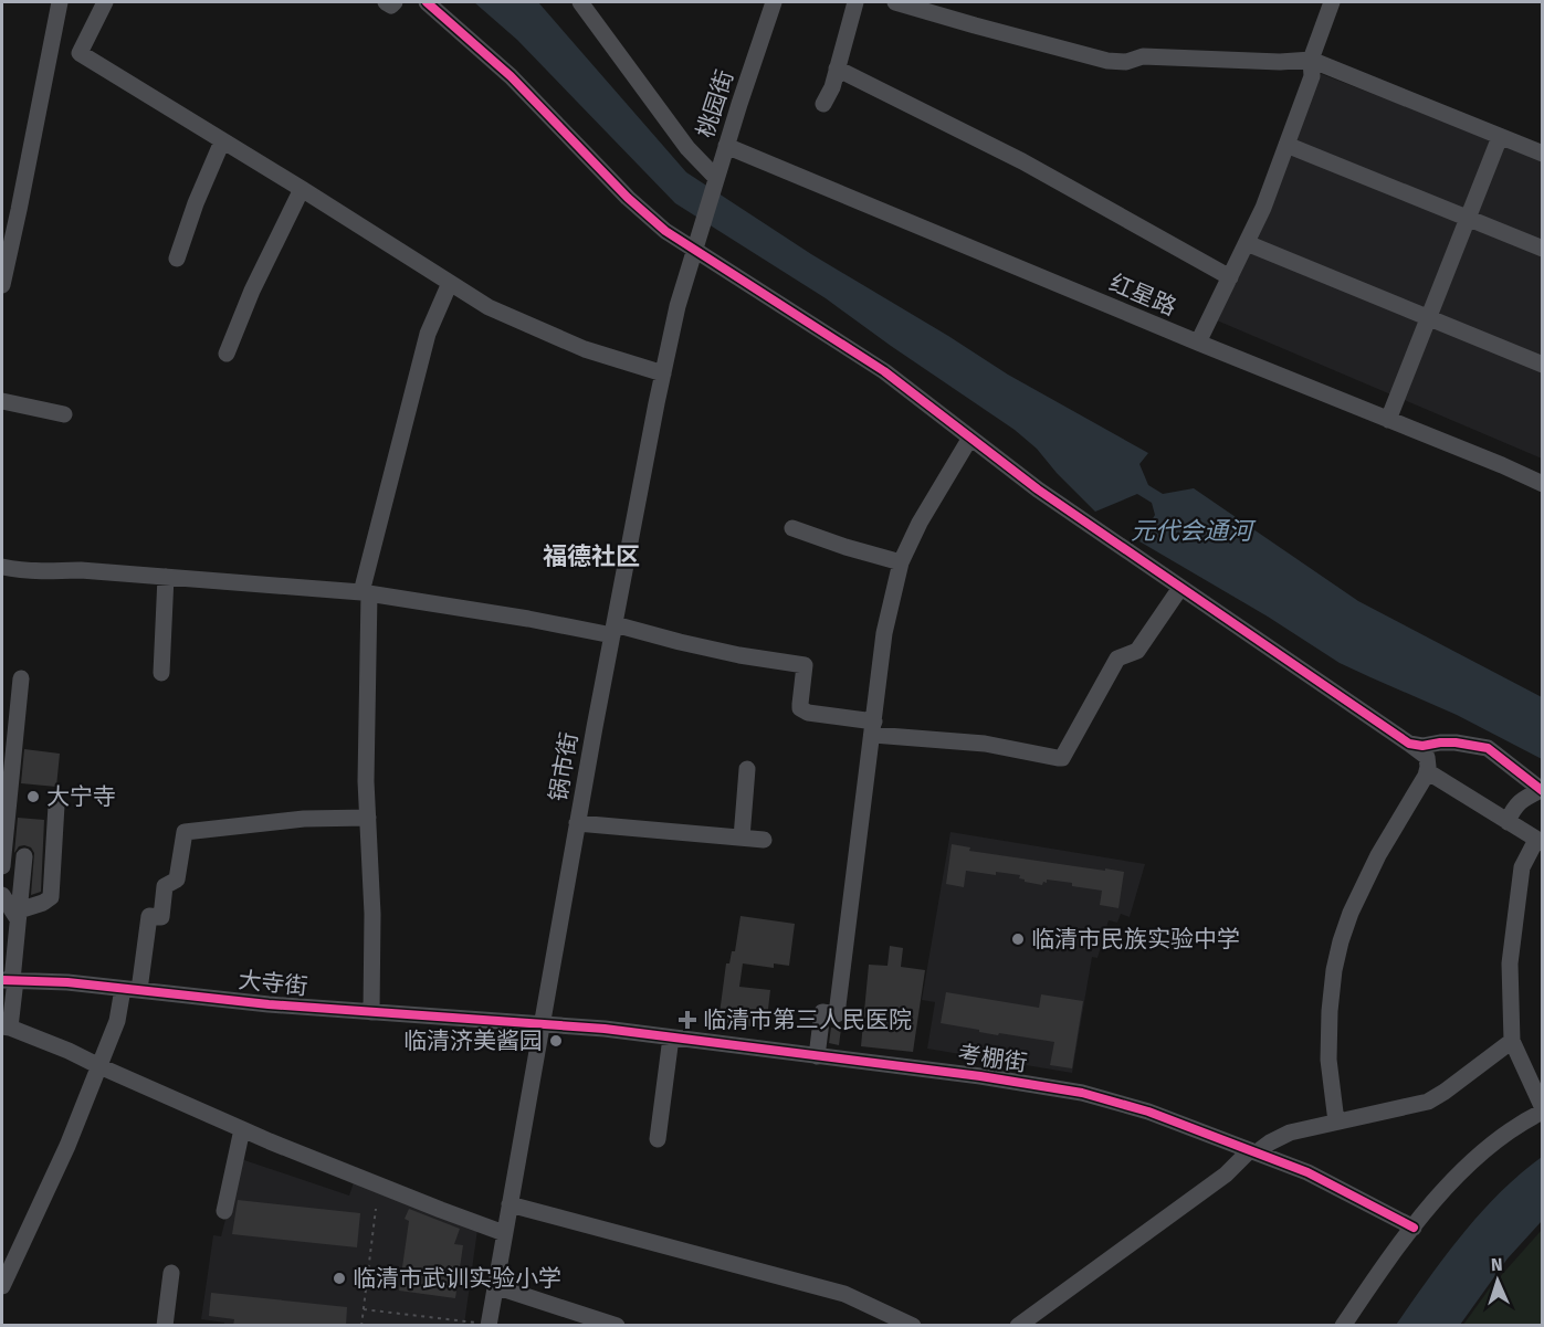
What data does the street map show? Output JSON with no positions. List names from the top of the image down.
{
  "streets": {
    "street": [
      "桃园街",
      "红星路",
      "锅市街",
      "大寺街",
      "考棚街"
    ]
  },
  "crossings": [
    ["桃园街", "红星路"],
    ["桃园街", "锅市街"],
    ["锅市街", "大寺街"],
    ["锅市街", "考棚街"],
    ["大寺街", "考棚街"]
  ],
  "districts": ["福德社区"],
  "water": ["元代会通河"],
  "places": {
    "other": [
      "大宁寺",
      "临清市民族实验中学",
      "临清济美酱园",
      "临清市武训实验小学"
    ],
    "health": ["临清市第三人民医院"]
  },
  "north": "top"
}
